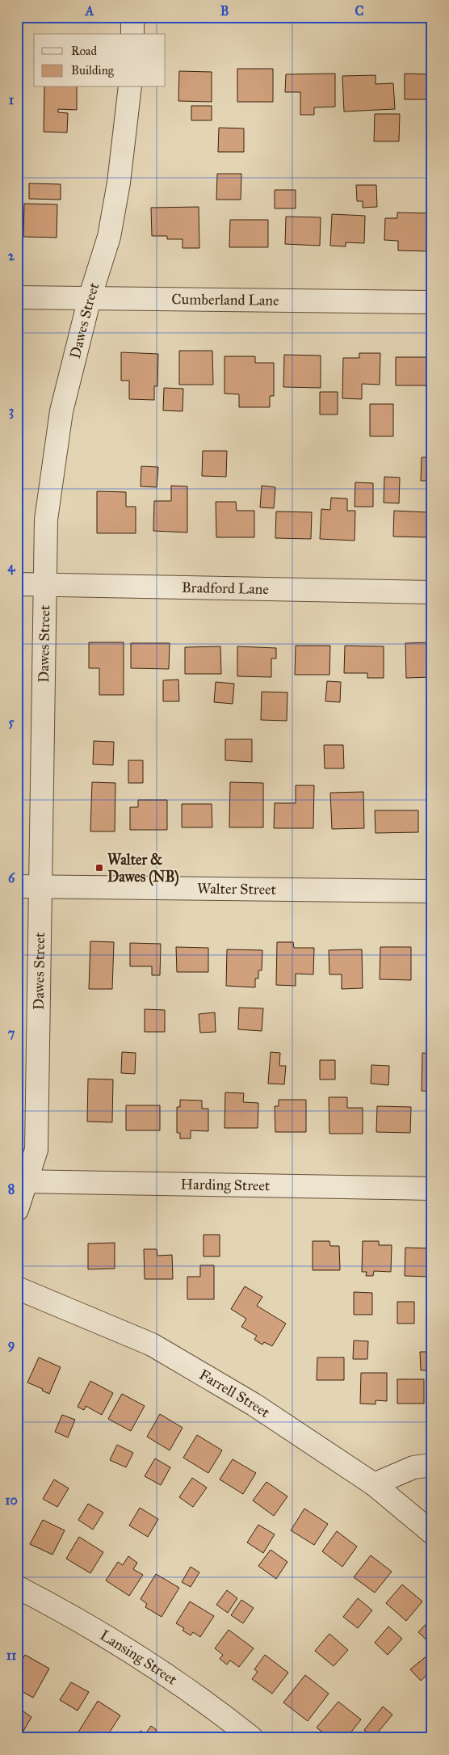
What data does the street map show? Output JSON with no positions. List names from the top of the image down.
{
  "streets": {
    "street": [
      "Cumberland Lane",
      "Dawes Street",
      "Bradford Lane",
      "Walter Street",
      "Harding Street",
      "Farrell Street",
      "Lansing Street"
    ]
  },
  "crossings": [
    ["Cumberland Lane", "Dawes Street"],
    ["Dawes Street", "Bradford Lane"],
    ["Dawes Street", "Walter Street"],
    ["Dawes Street", "Harding Street"]
  ],
  "places": {
    "transit": ["Walter & Dawes (NB)"]
  },
  "legend": ["Road", "Building"],
  "grid": {
    "columns": ["A", "B", "C"],
    "rows": [
      "1",
      "2",
      "3",
      "4",
      "5",
      "6",
      "7",
      "8",
      "9",
      "10",
      "11"
    ]
  }
}
